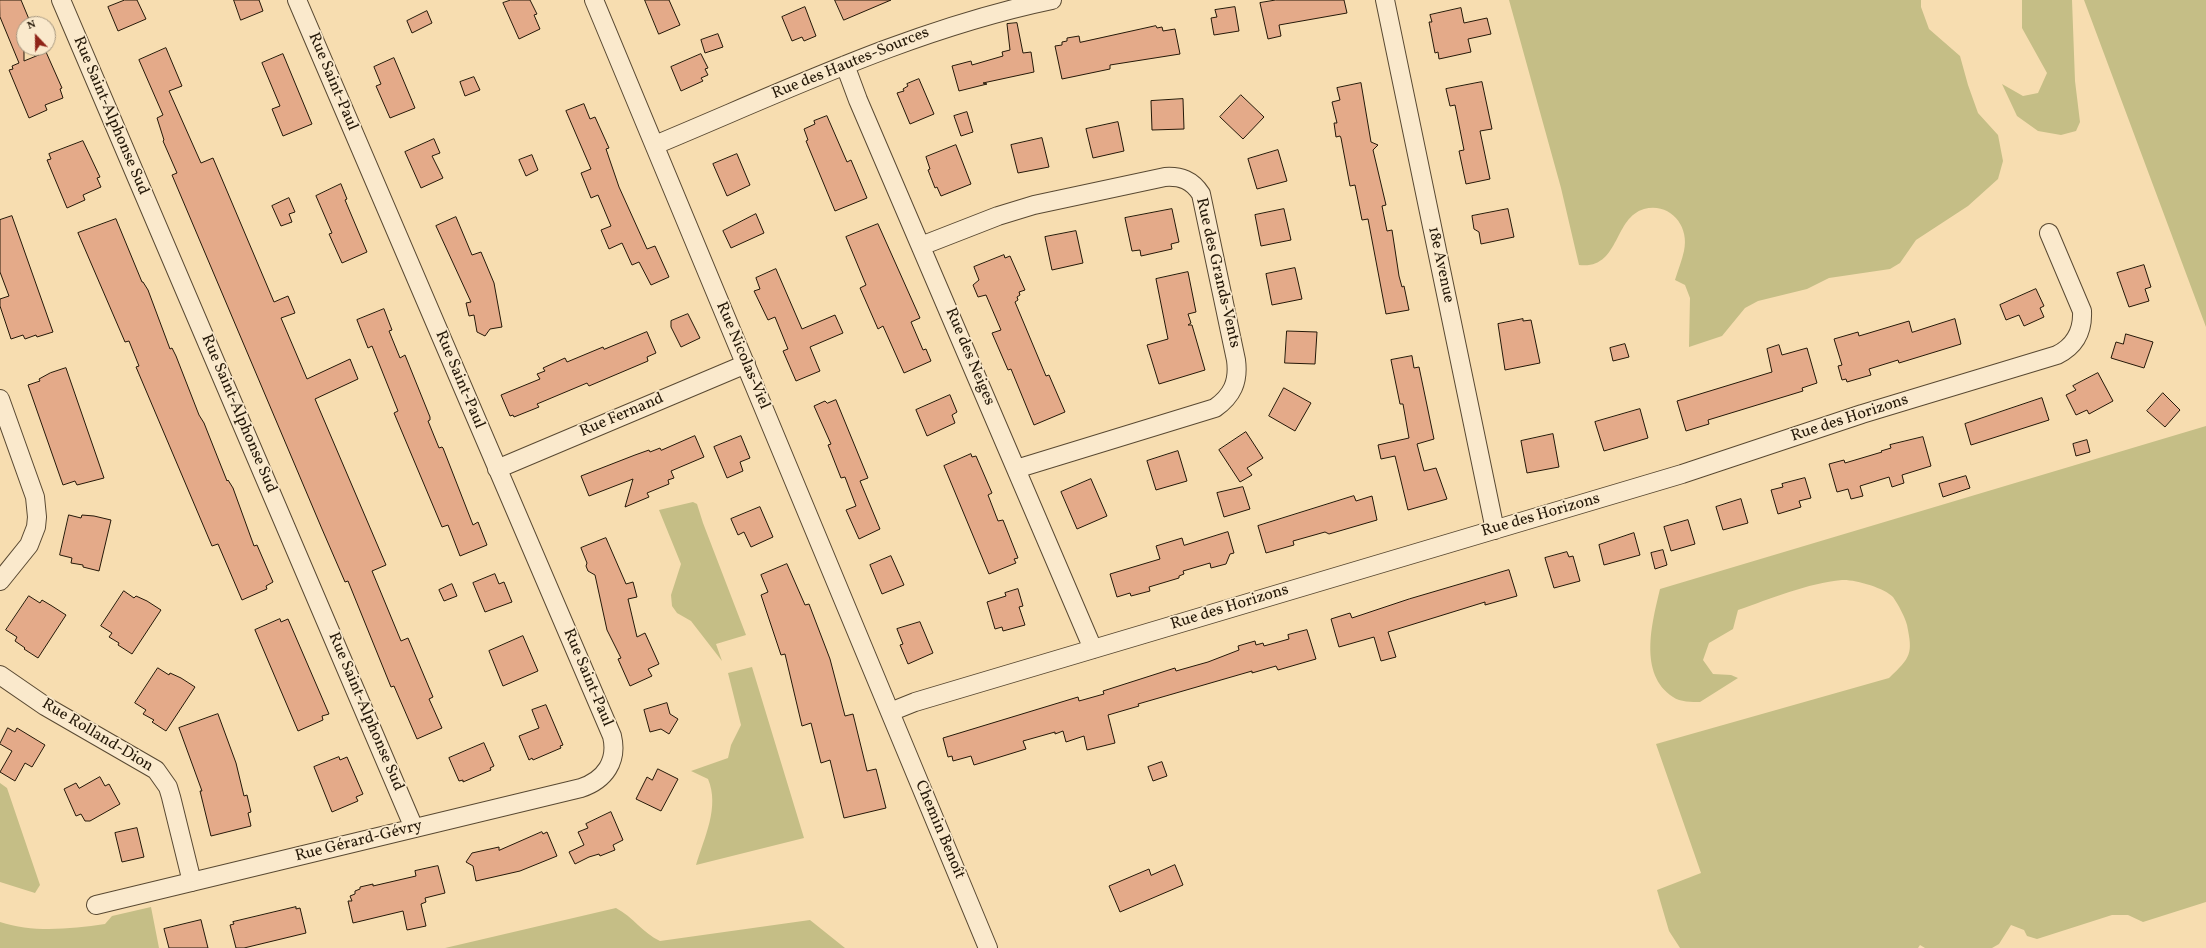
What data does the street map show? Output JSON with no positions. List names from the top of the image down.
{
  "streets": {
    "street": [
      "Rue des Hautes-Sources",
      "Rue Saint-Paul",
      "Rue Saint-Alphonse Sud",
      "18e Avenue",
      "Rue des Grands-Vents",
      "Rue Nicolas-Viel",
      "Rue des Neiges",
      "Rue Fernand",
      "Rue des Horizons",
      "Rue Rolland-Dion",
      "Chemin Benoît",
      "Rue Gérard-Gévry"
    ]
  },
  "crossings": [
    ["Rue des Hautes-Sources", "Rue Nicolas-Viel"],
    ["Rue des Hautes-Sources", "Rue des Neiges"],
    ["Rue Saint-Paul", "Rue Fernand"],
    ["Rue Saint-Paul", "Rue Gérard-Gévry"],
    ["Rue Saint-Alphonse Sud", "Rue Gérard-Gévry"],
    ["18e Avenue", "Rue des Horizons"],
    ["Rue des Grands-Vents", "Rue des Neiges"],
    ["Rue Nicolas-Viel", "Rue Fernand"],
    ["Rue Nicolas-Viel", "Rue des Horizons"],
    ["Rue Nicolas-Viel", "Chemin Benoît"],
    ["Rue des Neiges", "Rue des Horizons"],
    ["Rue des Horizons", "Chemin Benoît"],
    ["Rue Rolland-Dion", "Rue Gérard-Gévry"]
  ],
  "north": "top"
}
